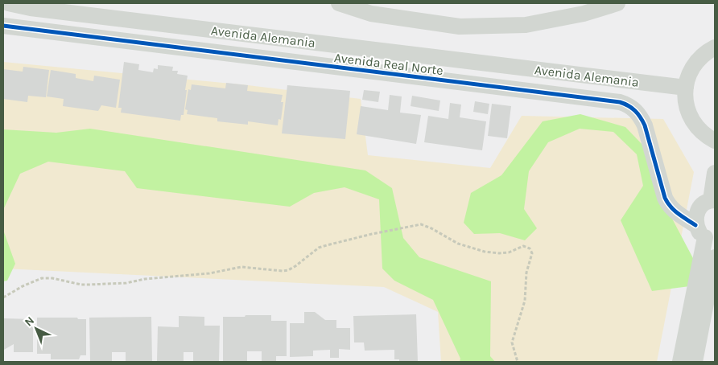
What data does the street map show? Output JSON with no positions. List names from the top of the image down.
{
  "streets": {
    "street": ["Avenida Alemania", "Avenida Real Norte"]
  },
  "north": "top left"
}
